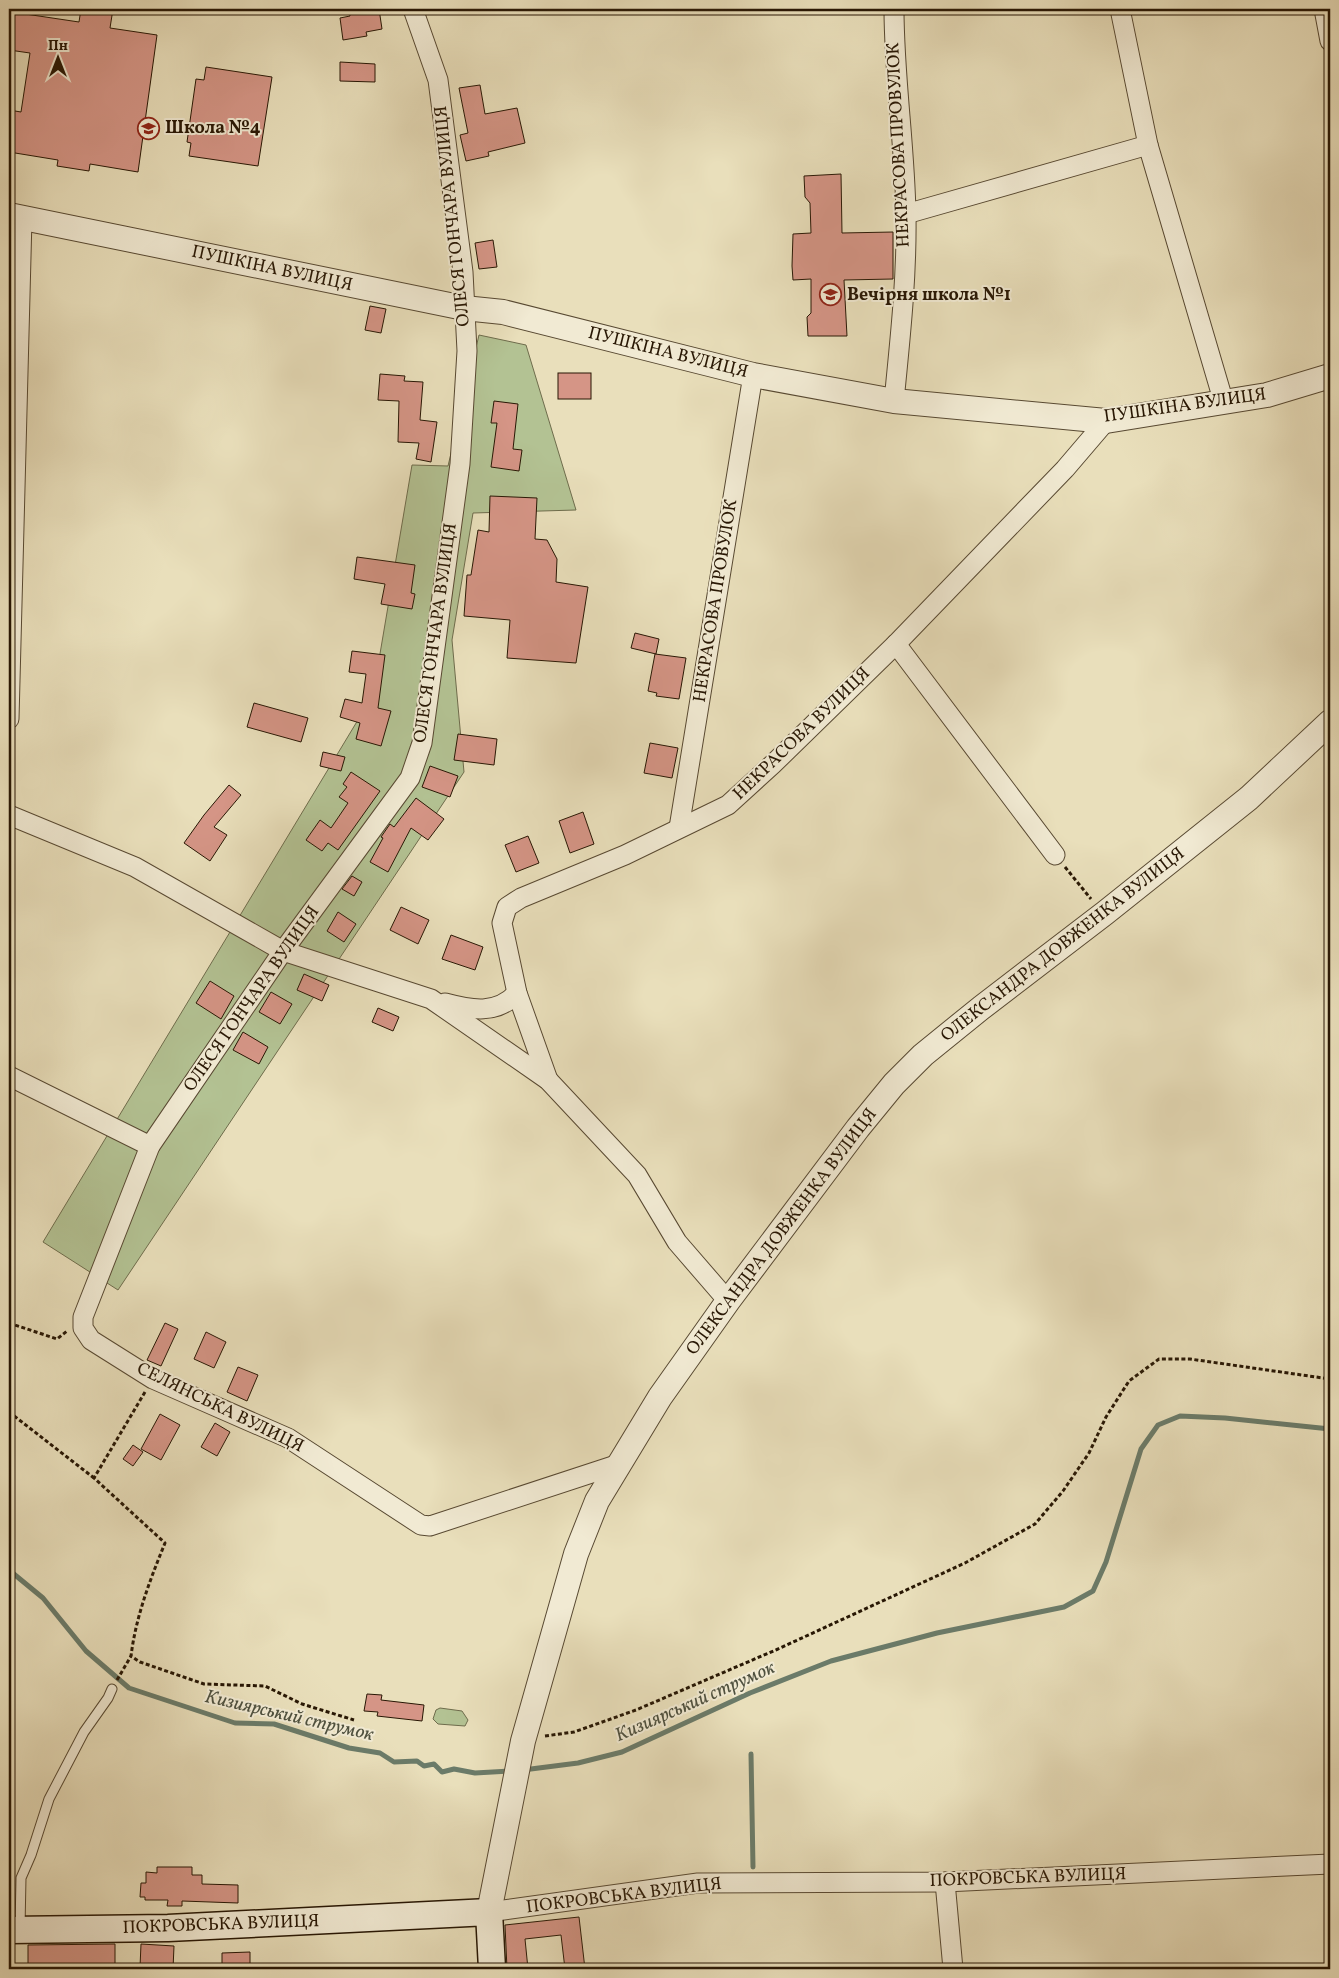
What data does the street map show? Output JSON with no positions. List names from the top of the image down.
{
  "streets": {
    "main road": ["ПОКРОВСЬКА ВУЛИЦЯ"],
    "street": [
      "НЕКРАСОВА ПРОВУЛОК",
      "ОЛЕСЯ ГОНЧАРА ВУЛИЦЯ",
      "ПУШКІНА ВУЛИЦЯ",
      "НЕКРАСОВА ВУЛИЦЯ",
      "ОЛЕКСАНДРА ДОВЖЕНКА ВУЛИЦЯ",
      "СЕЛЯНСЬКА ВУЛИЦЯ"
    ]
  },
  "crossings": [
    ["НЕКРАСОВА ПРОВУЛОК", "ПУШКІНА ВУЛИЦЯ"],
    ["НЕКРАСОВА ПРОВУЛОК", "НЕКРАСОВА ВУЛИЦЯ"],
    ["ОЛЕСЯ ГОНЧАРА ВУЛИЦЯ", "ПУШКІНА ВУЛИЦЯ"],
    ["ОЛЕСЯ ГОНЧАРА ВУЛИЦЯ", "СЕЛЯНСЬКА ВУЛИЦЯ"],
    ["ПУШКІНА ВУЛИЦЯ", "НЕКРАСОВА ВУЛИЦЯ"],
    ["ОЛЕКСАНДРА ДОВЖЕНКА ВУЛИЦЯ", "СЕЛЯНСЬКА ВУЛИЦЯ"],
    ["ОЛЕКСАНДРА ДОВЖЕНКА ВУЛИЦЯ", "ПОКРОВСЬКА ВУЛИЦЯ"]
  ],
  "water": ["Кизиярський струмок"],
  "places": {
    "school or university": ["Школа №4", "Вечірня школа №1"]
  },
  "north": "top"
}
